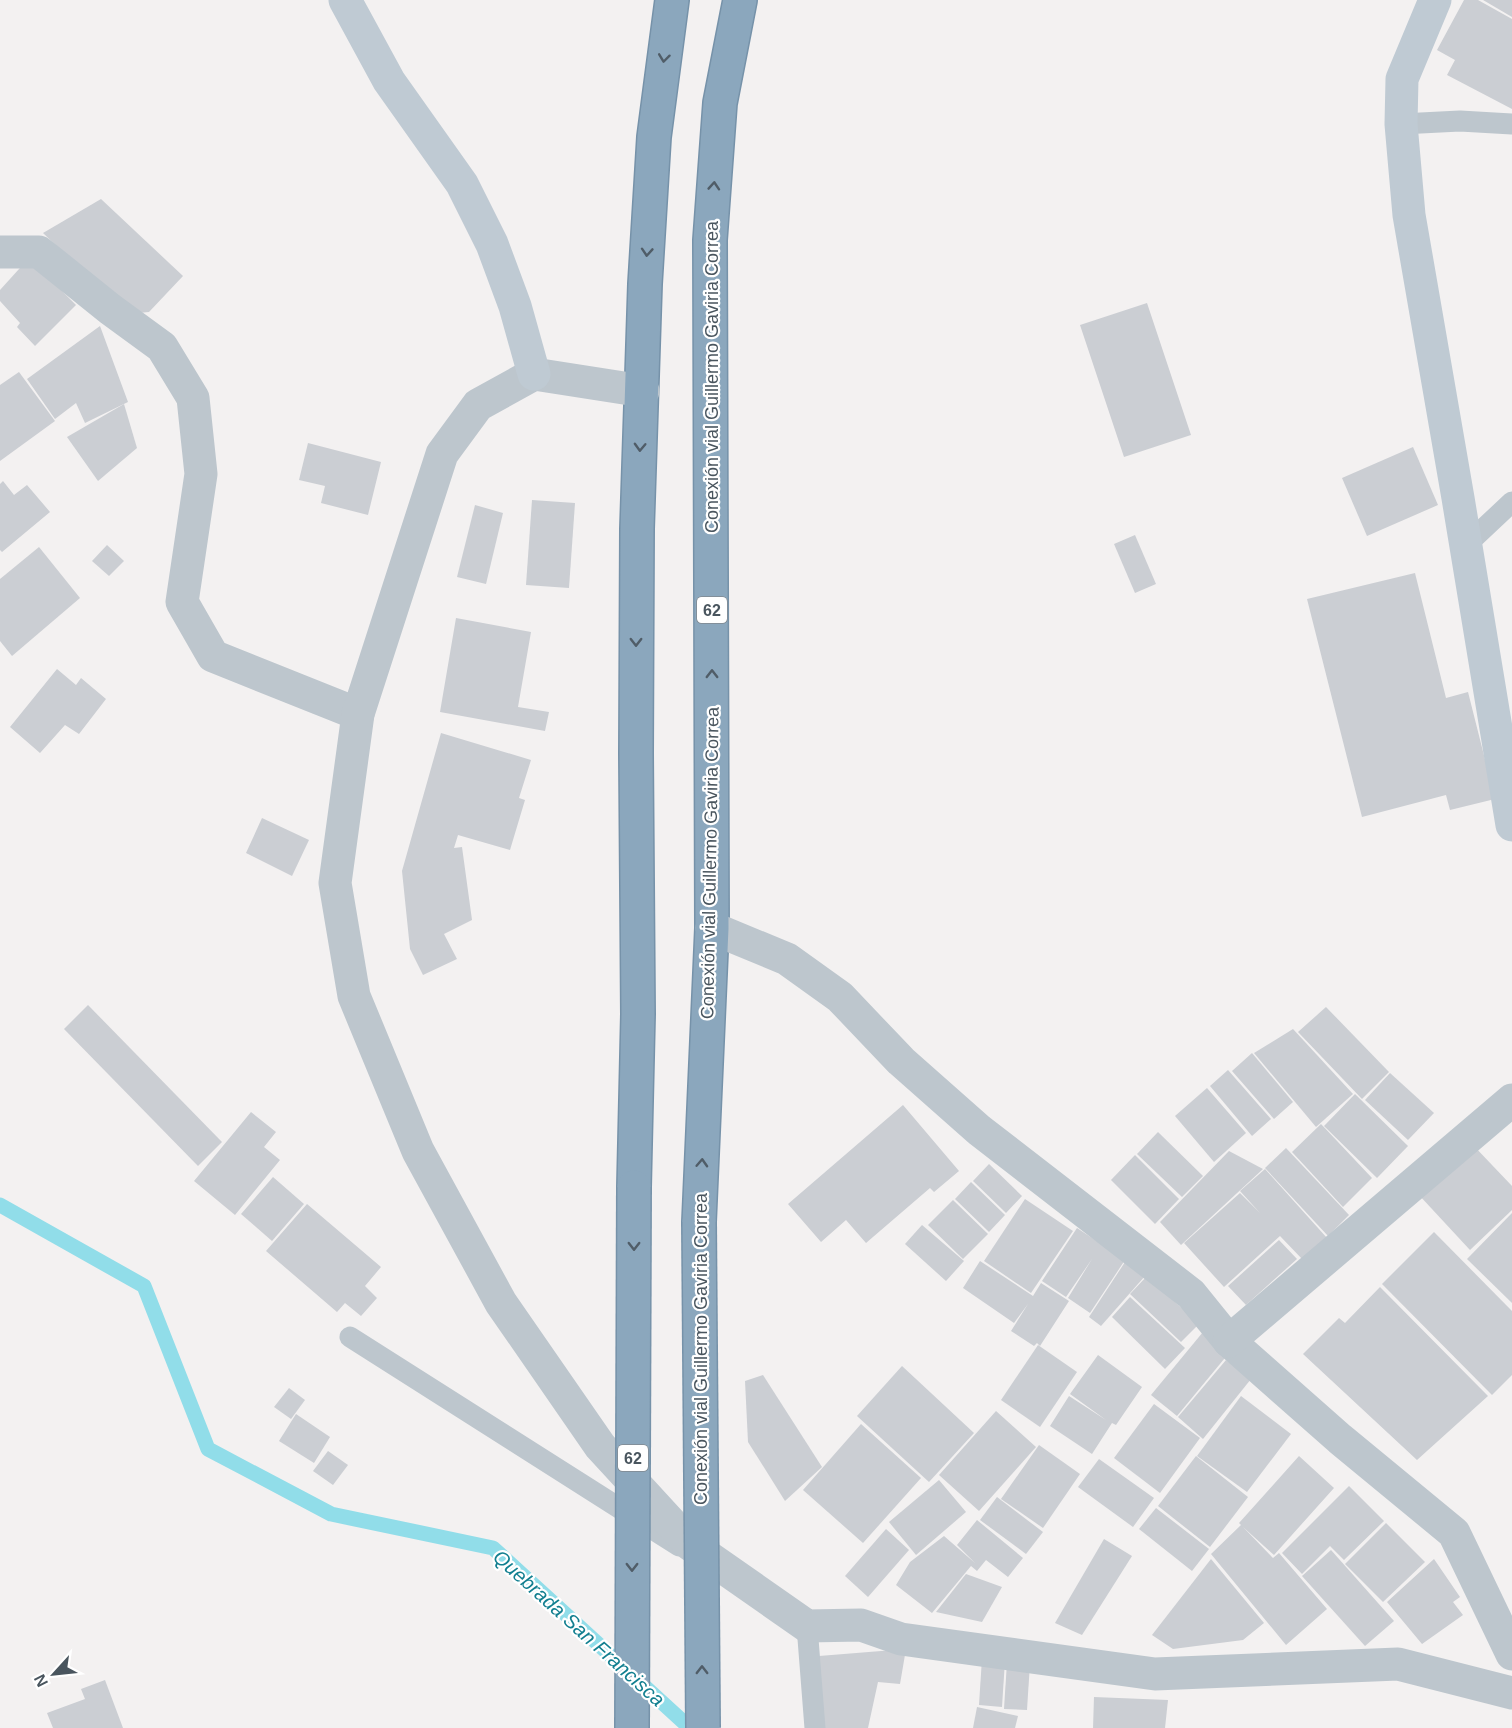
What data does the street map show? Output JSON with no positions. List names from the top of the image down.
{
  "streets": {
    "highway": ["Conexión vial Guillermo Gaviria Correa", "62"]
  },
  "water": ["Quebrada San Francisca"],
  "north": "bottom left"
}
